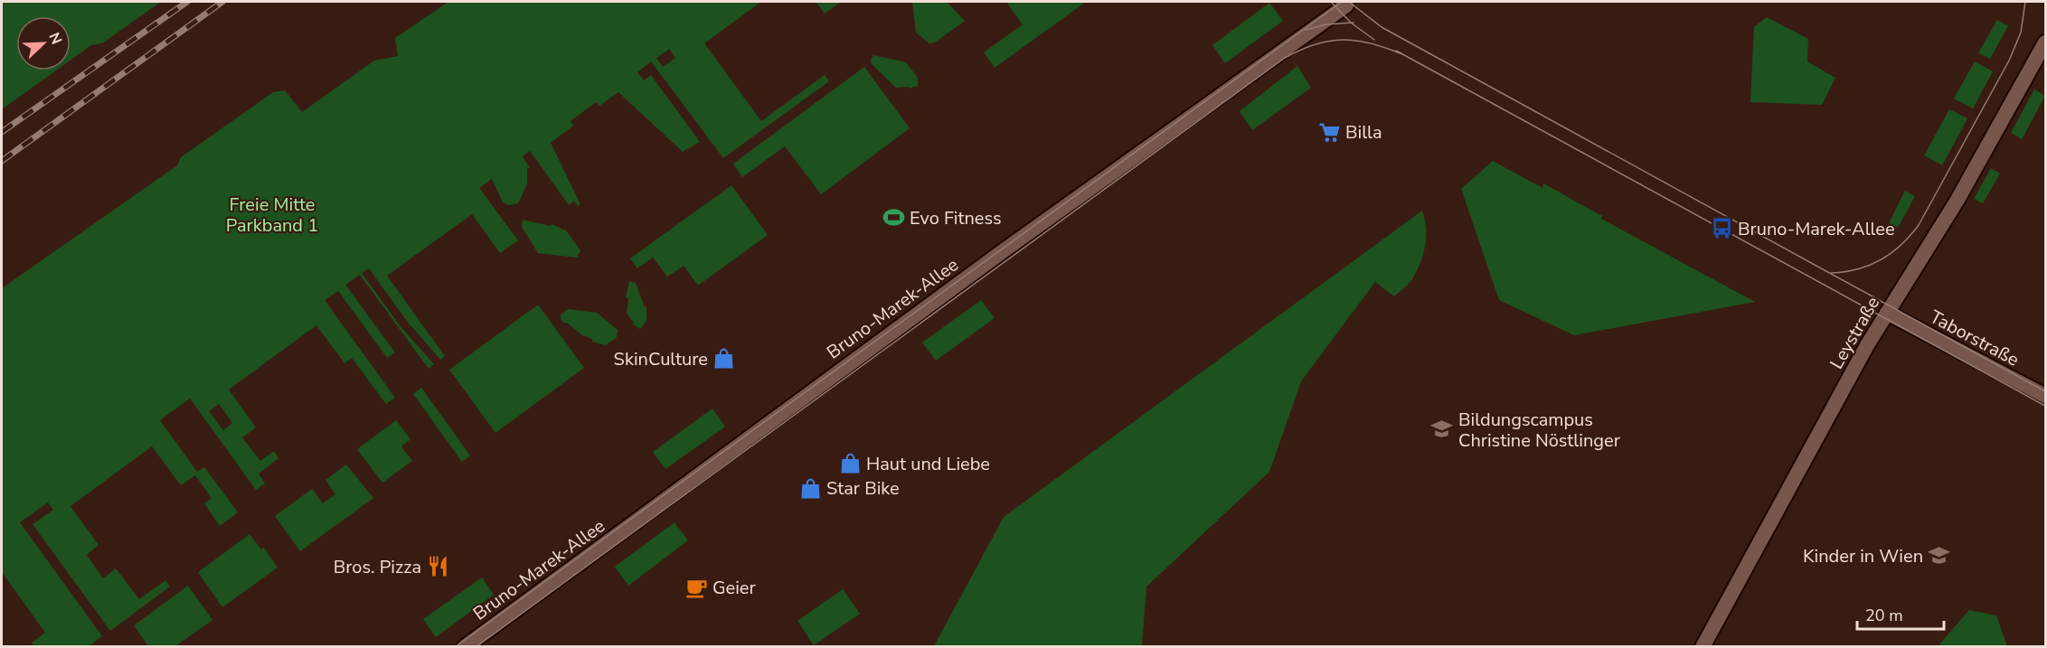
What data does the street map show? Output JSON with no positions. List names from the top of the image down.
{
  "streets": {
    "street": ["Bruno-Marek-Allee", "Leystraße", "Taborstraße"]
  },
  "crossings": [
    ["Leystraße", "Taborstraße"]
  ],
  "parks": ["Freie Mitte Parkband 1"],
  "places": {
    "supermarket": ["Billa"],
    "sports": ["Evo Fitness"],
    "bus stop": ["Bruno-Marek-Allee"],
    "shop": ["SkinCulture", "Haut und Liebe", "Star Bike"],
    "school or university": ["Bildungscampus Christine Nöstlinger", "Kinder in Wien"],
    "restaurant": ["Bros. Pizza"],
    "cafe": ["Geier"]
  },
  "scale_bar": "20 m",
  "north": "top right"
}
